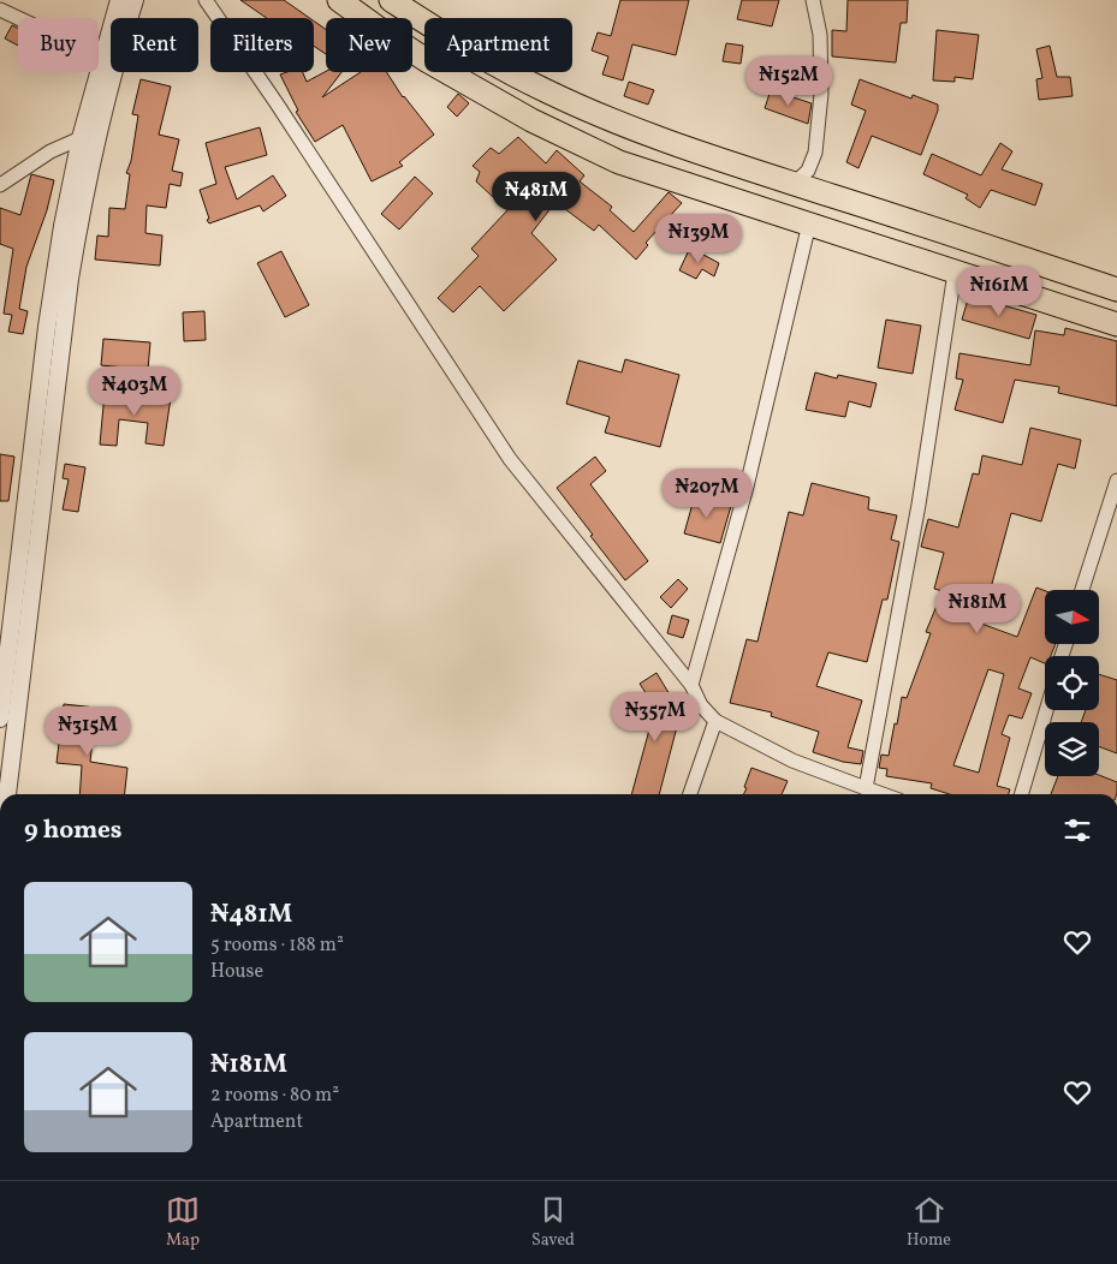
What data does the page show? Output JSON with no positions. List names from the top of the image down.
{
  "north": "right",
  "page": {
    "chip": [
      "Buy",
      "Rent",
      "Filters",
      "New",
      "Apartment"
    ],
    "price": [
      "₦152M",
      "₦481M",
      "₦139M",
      "₦161M",
      "₦403M",
      "₦207M",
      "₦181M",
      "₦357M",
      "₦315M"
    ],
    "heading": "9 homes",
    "list": [
      {
        "name": "₦481M",
        "note": "5 rooms · 188 m² · House"
      },
      {
        "name": "₦181M",
        "note": "2 rooms · 80 m² · Apartment"
      }
    ],
    "tabs": ["Map", "Saved", "Home"]
  }
}
